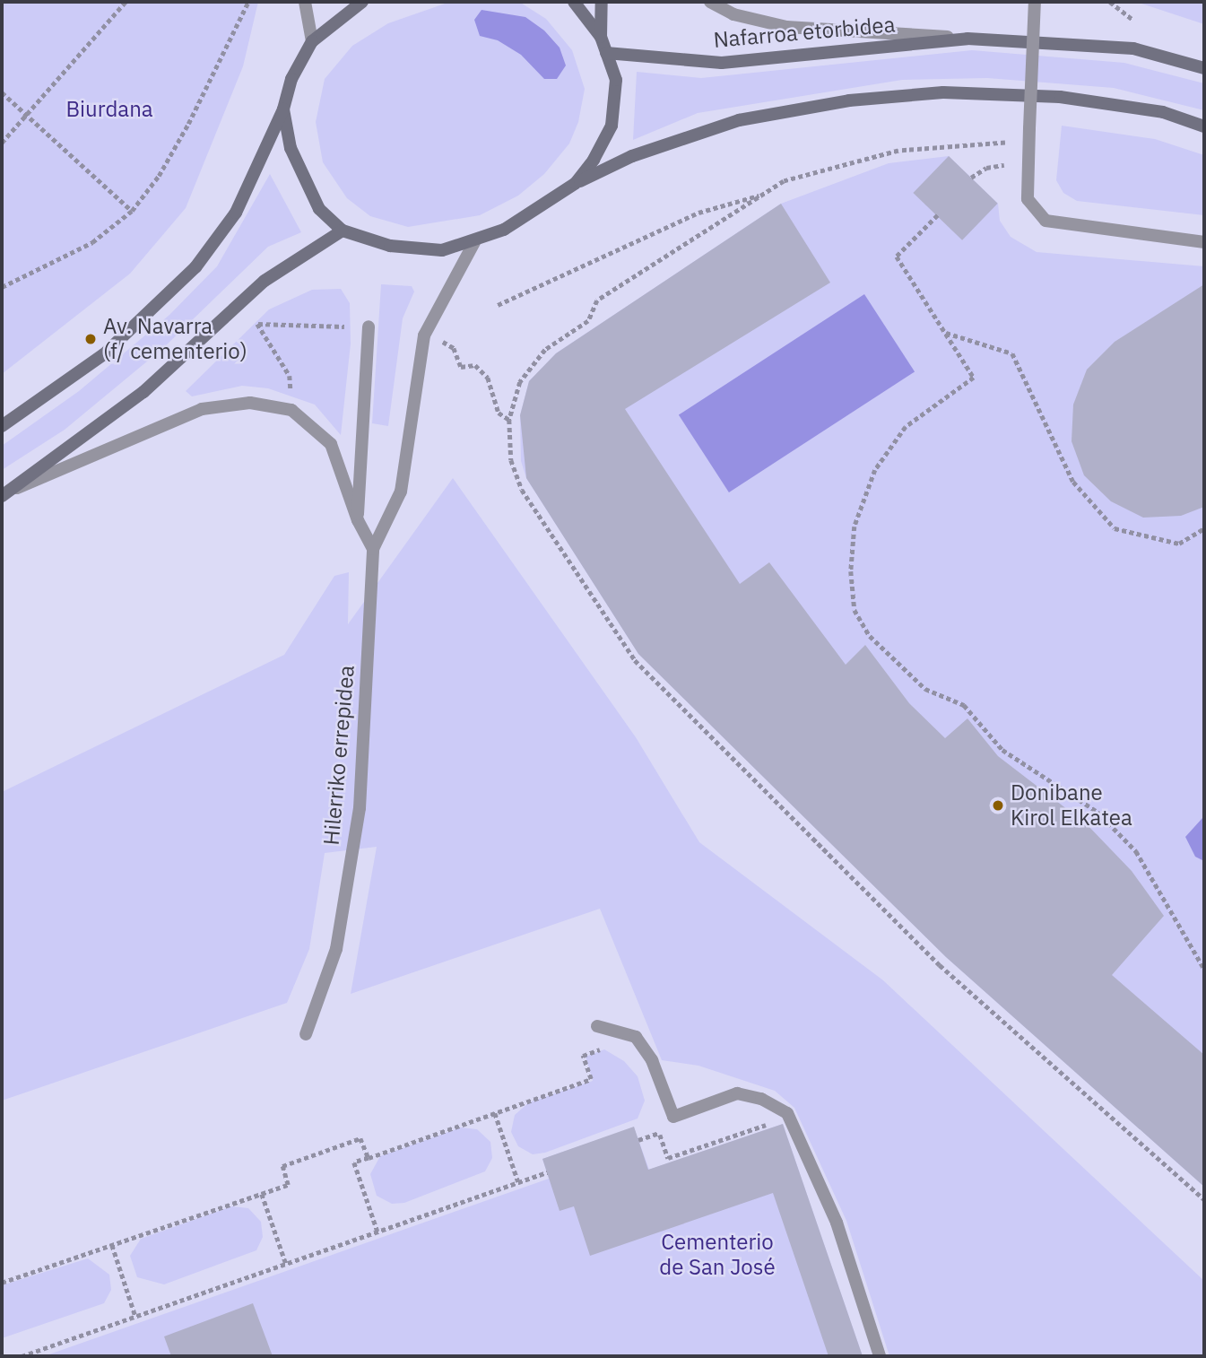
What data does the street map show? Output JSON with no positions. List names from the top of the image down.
{
  "streets": {
    "main road": ["Nafarroa etorbidea"],
    "street": ["Hilerriko errepidea"]
  },
  "parks": ["Biurdana", "Cementerio de San José"],
  "places": ["Av. Navarra (f/ cementerio)", "Donibane Kirol Elkatea"]
}
